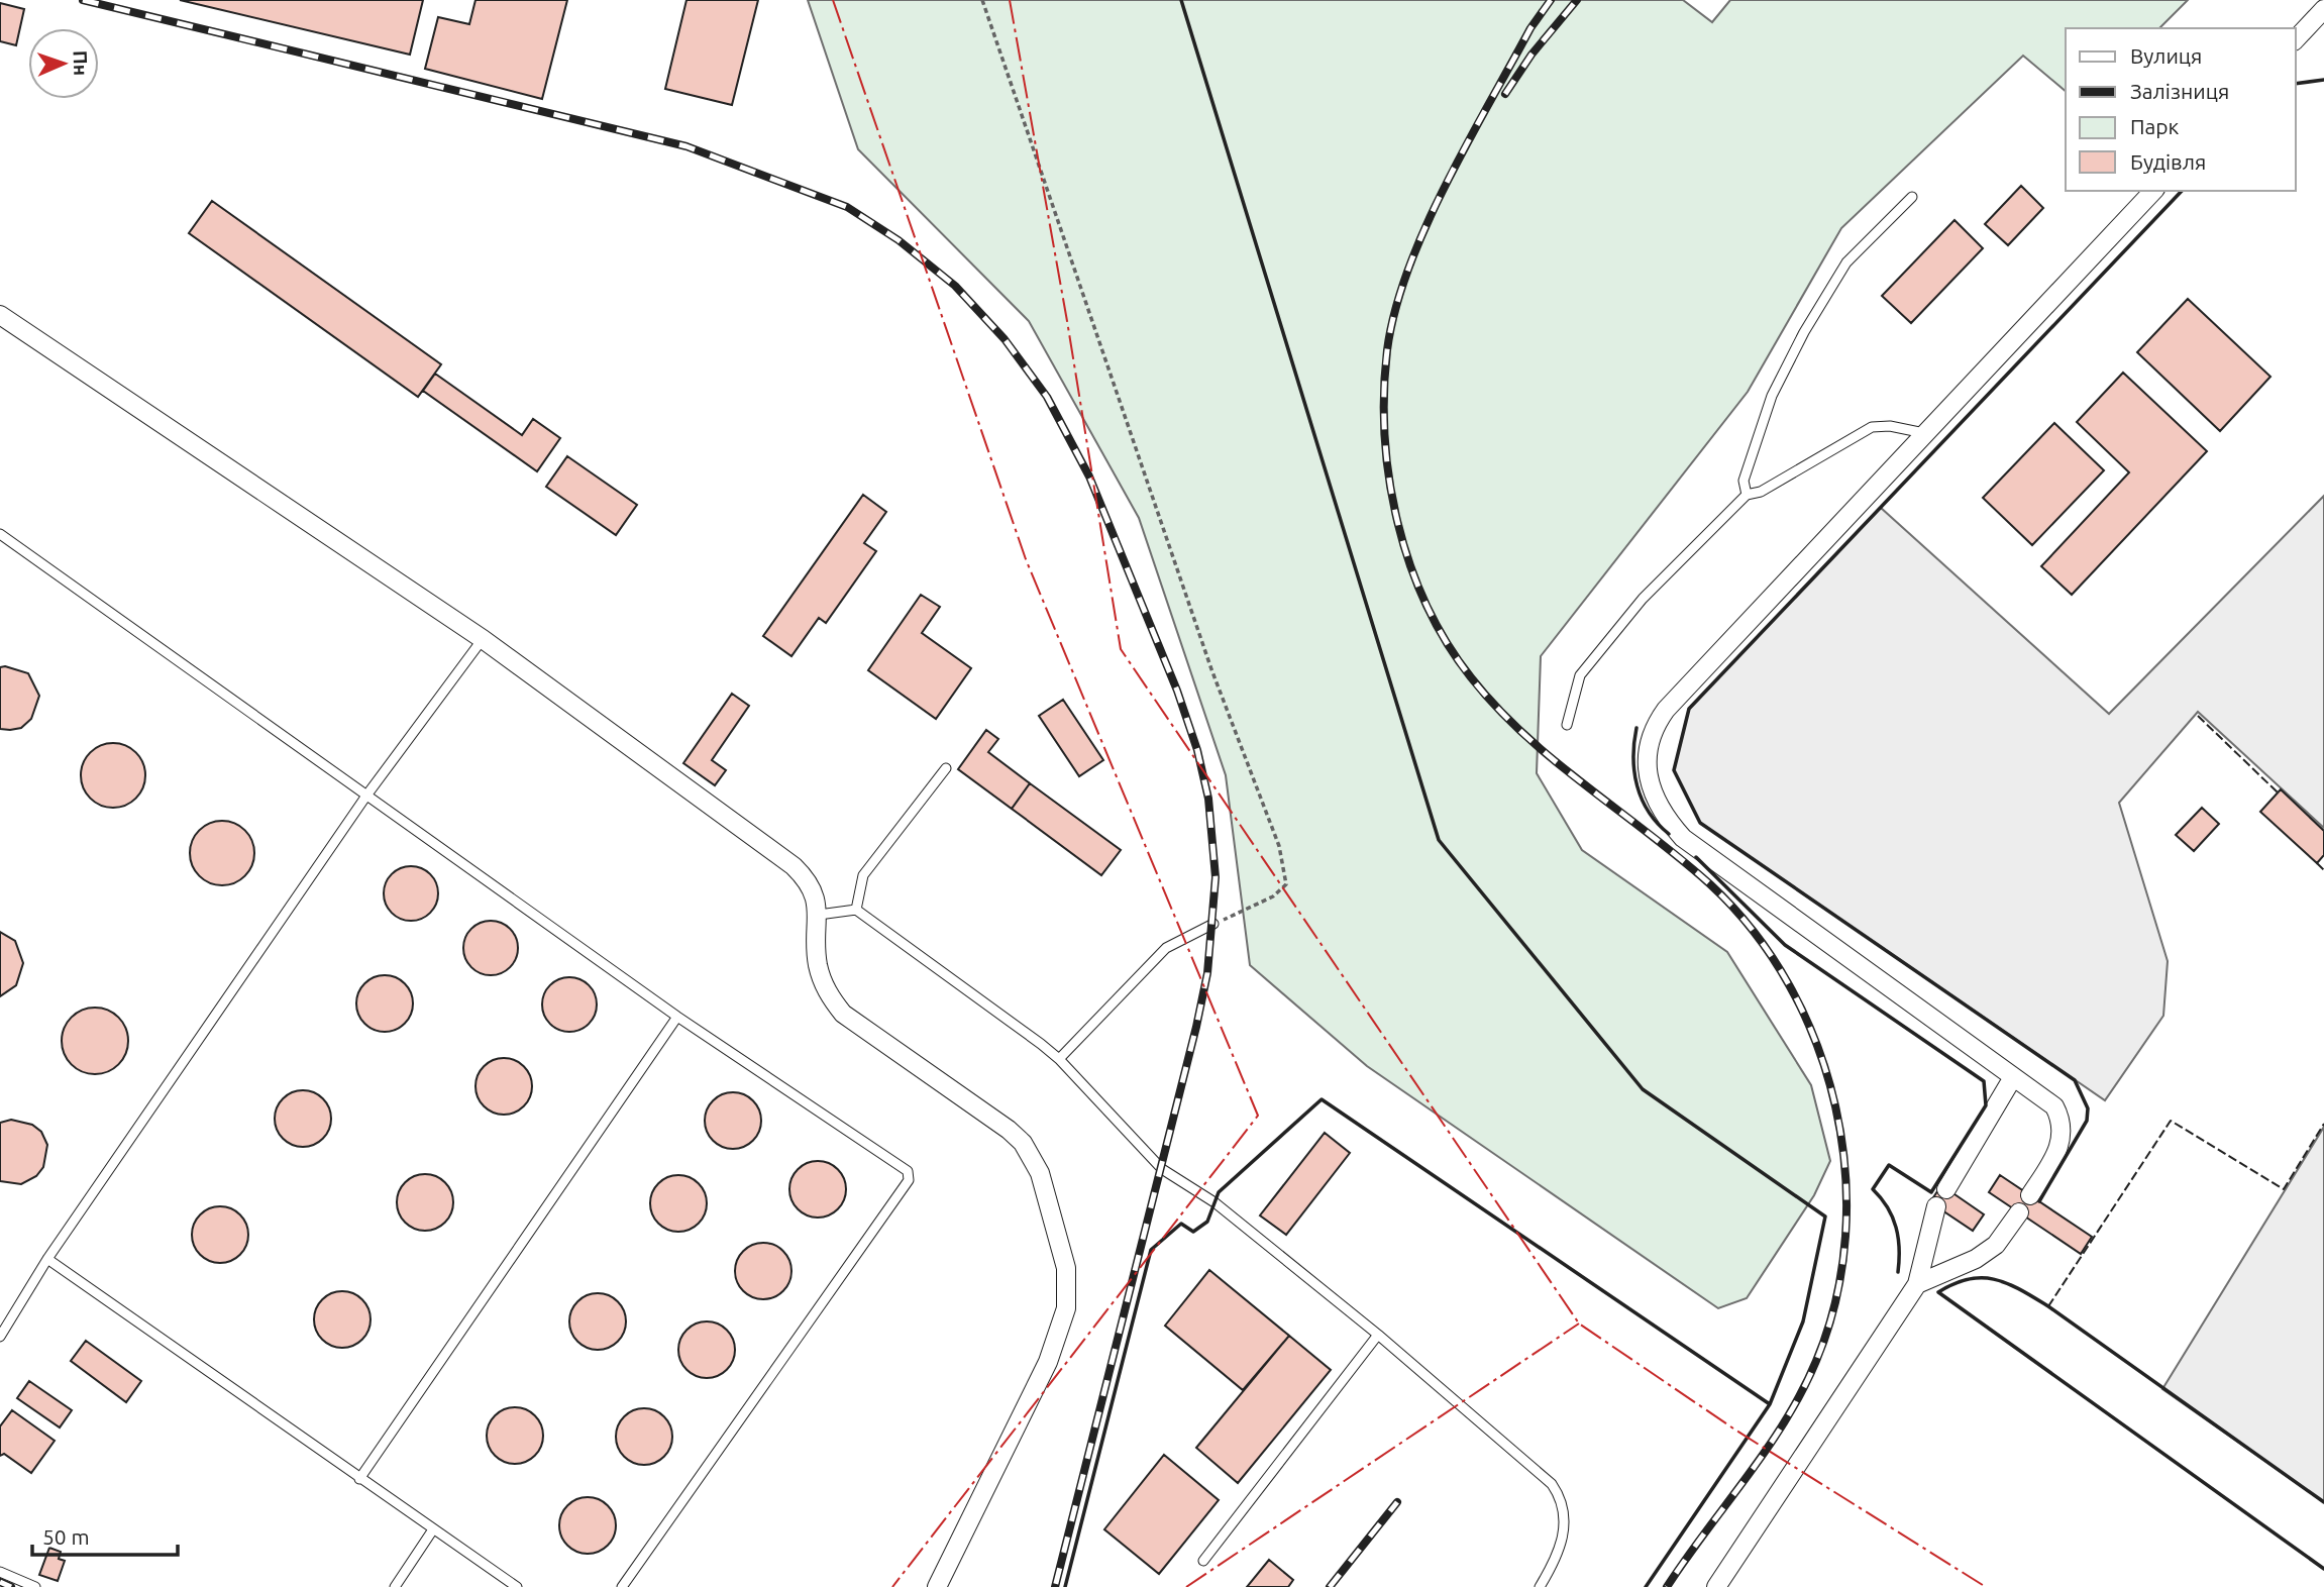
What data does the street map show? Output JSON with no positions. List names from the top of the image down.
{
  "legend": [
    "Вулиця",
    "Залізниця",
    "Парк",
    "Будівля"
  ],
  "scale_bar": "50 m",
  "north": "right"
}
